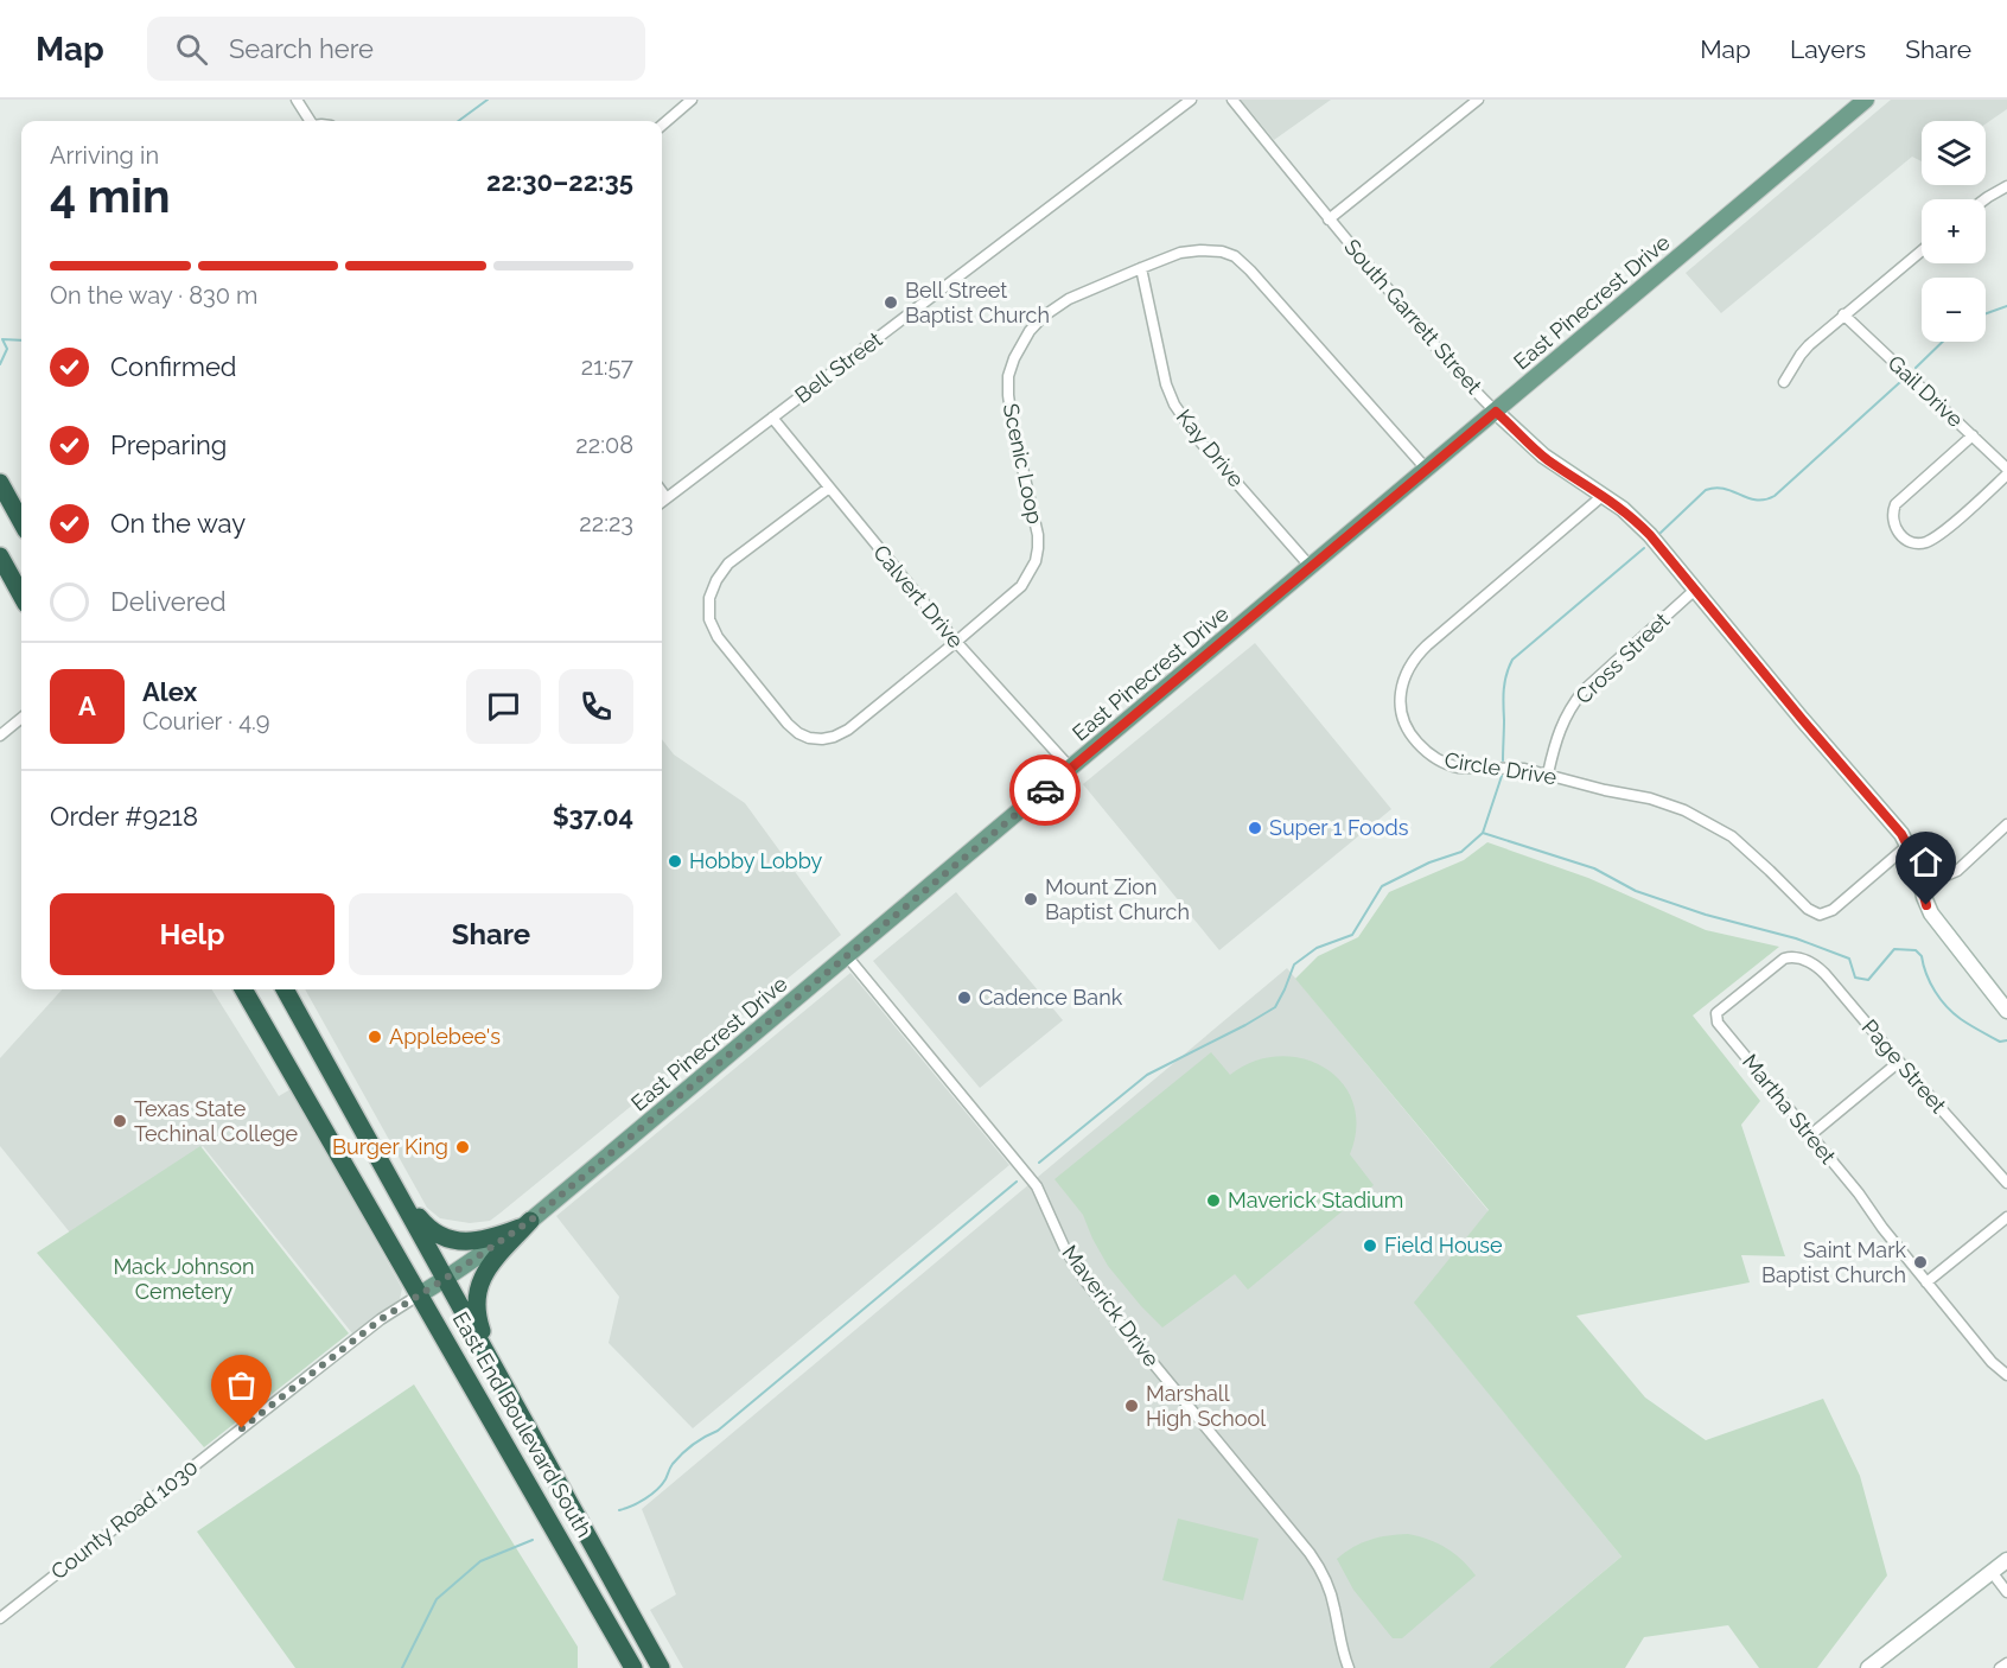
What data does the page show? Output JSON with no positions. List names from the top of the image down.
{
  "streets": {
    "highway": ["East End Boulevard South"],
    "main road": ["East Pinecrest Drive"],
    "street": [
      "South Garrett Street",
      "Bell Street",
      "Gail Drive",
      "Kay Drive",
      "Scenic Loop",
      "Calvert Drive",
      "Cross Street",
      "Circle Drive",
      "Page Street",
      "Martha Street",
      "Maverick Drive",
      "County Road 1030"
    ]
  },
  "crossings": [
    ["East Pinecrest Drive", "South Garrett Street"],
    ["East Pinecrest Drive", "Kay Drive"],
    ["East Pinecrest Drive", "Scenic Loop"],
    ["East Pinecrest Drive", "Calvert Drive"],
    ["East Pinecrest Drive", "Maverick Drive"],
    ["East Pinecrest Drive", "East End Boulevard South"],
    ["East Pinecrest Drive", "County Road 1030"],
    ["South Garrett Street", "Cross Street"],
    ["South Garrett Street", "Circle Drive"],
    ["Bell Street", "Calvert Drive"],
    ["Kay Drive", "Scenic Loop"],
    ["Scenic Loop", "Calvert Drive"],
    ["Cross Street", "Circle Drive"],
    ["Page Street", "Martha Street"],
    ["East End Boulevard South", "County Road 1030"]
  ],
  "parks": ["Mack Johnson Cemetery"],
  "places": [
    "Bell Street Baptist Church",
    "Super 1 Foods",
    "Hobby Lobby",
    "Mount Zion Baptist Church",
    "Cadence Bank",
    "Applebee's",
    "Texas State Techinal College",
    "Burger King",
    "Maverick Stadium",
    "Field House",
    "Saint Mark Baptist Church",
    "Marshall High School"
  ],
  "page": {
    "header": "Map",
    "search": "Search here",
    "nav": ["Map", "Layers", "Share"],
    "map_buttons": ["+", "−"],
    "heading": ["4 min", "Arriving in", "22:30–22:35"],
    "panel": [
      "Alex",
      "Courier · 4.9",
      "Order #9218",
      "$37.04"
    ],
    "bar": "On the way · 830 m",
    "list": [
      ["Confirmed", "21:57"],
      ["Preparing", "22:08"],
      ["On the way", "22:23"],
      "Delivered"
    ],
    "round": "A",
    "buttons": ["Help", "Share"]
  }
}
